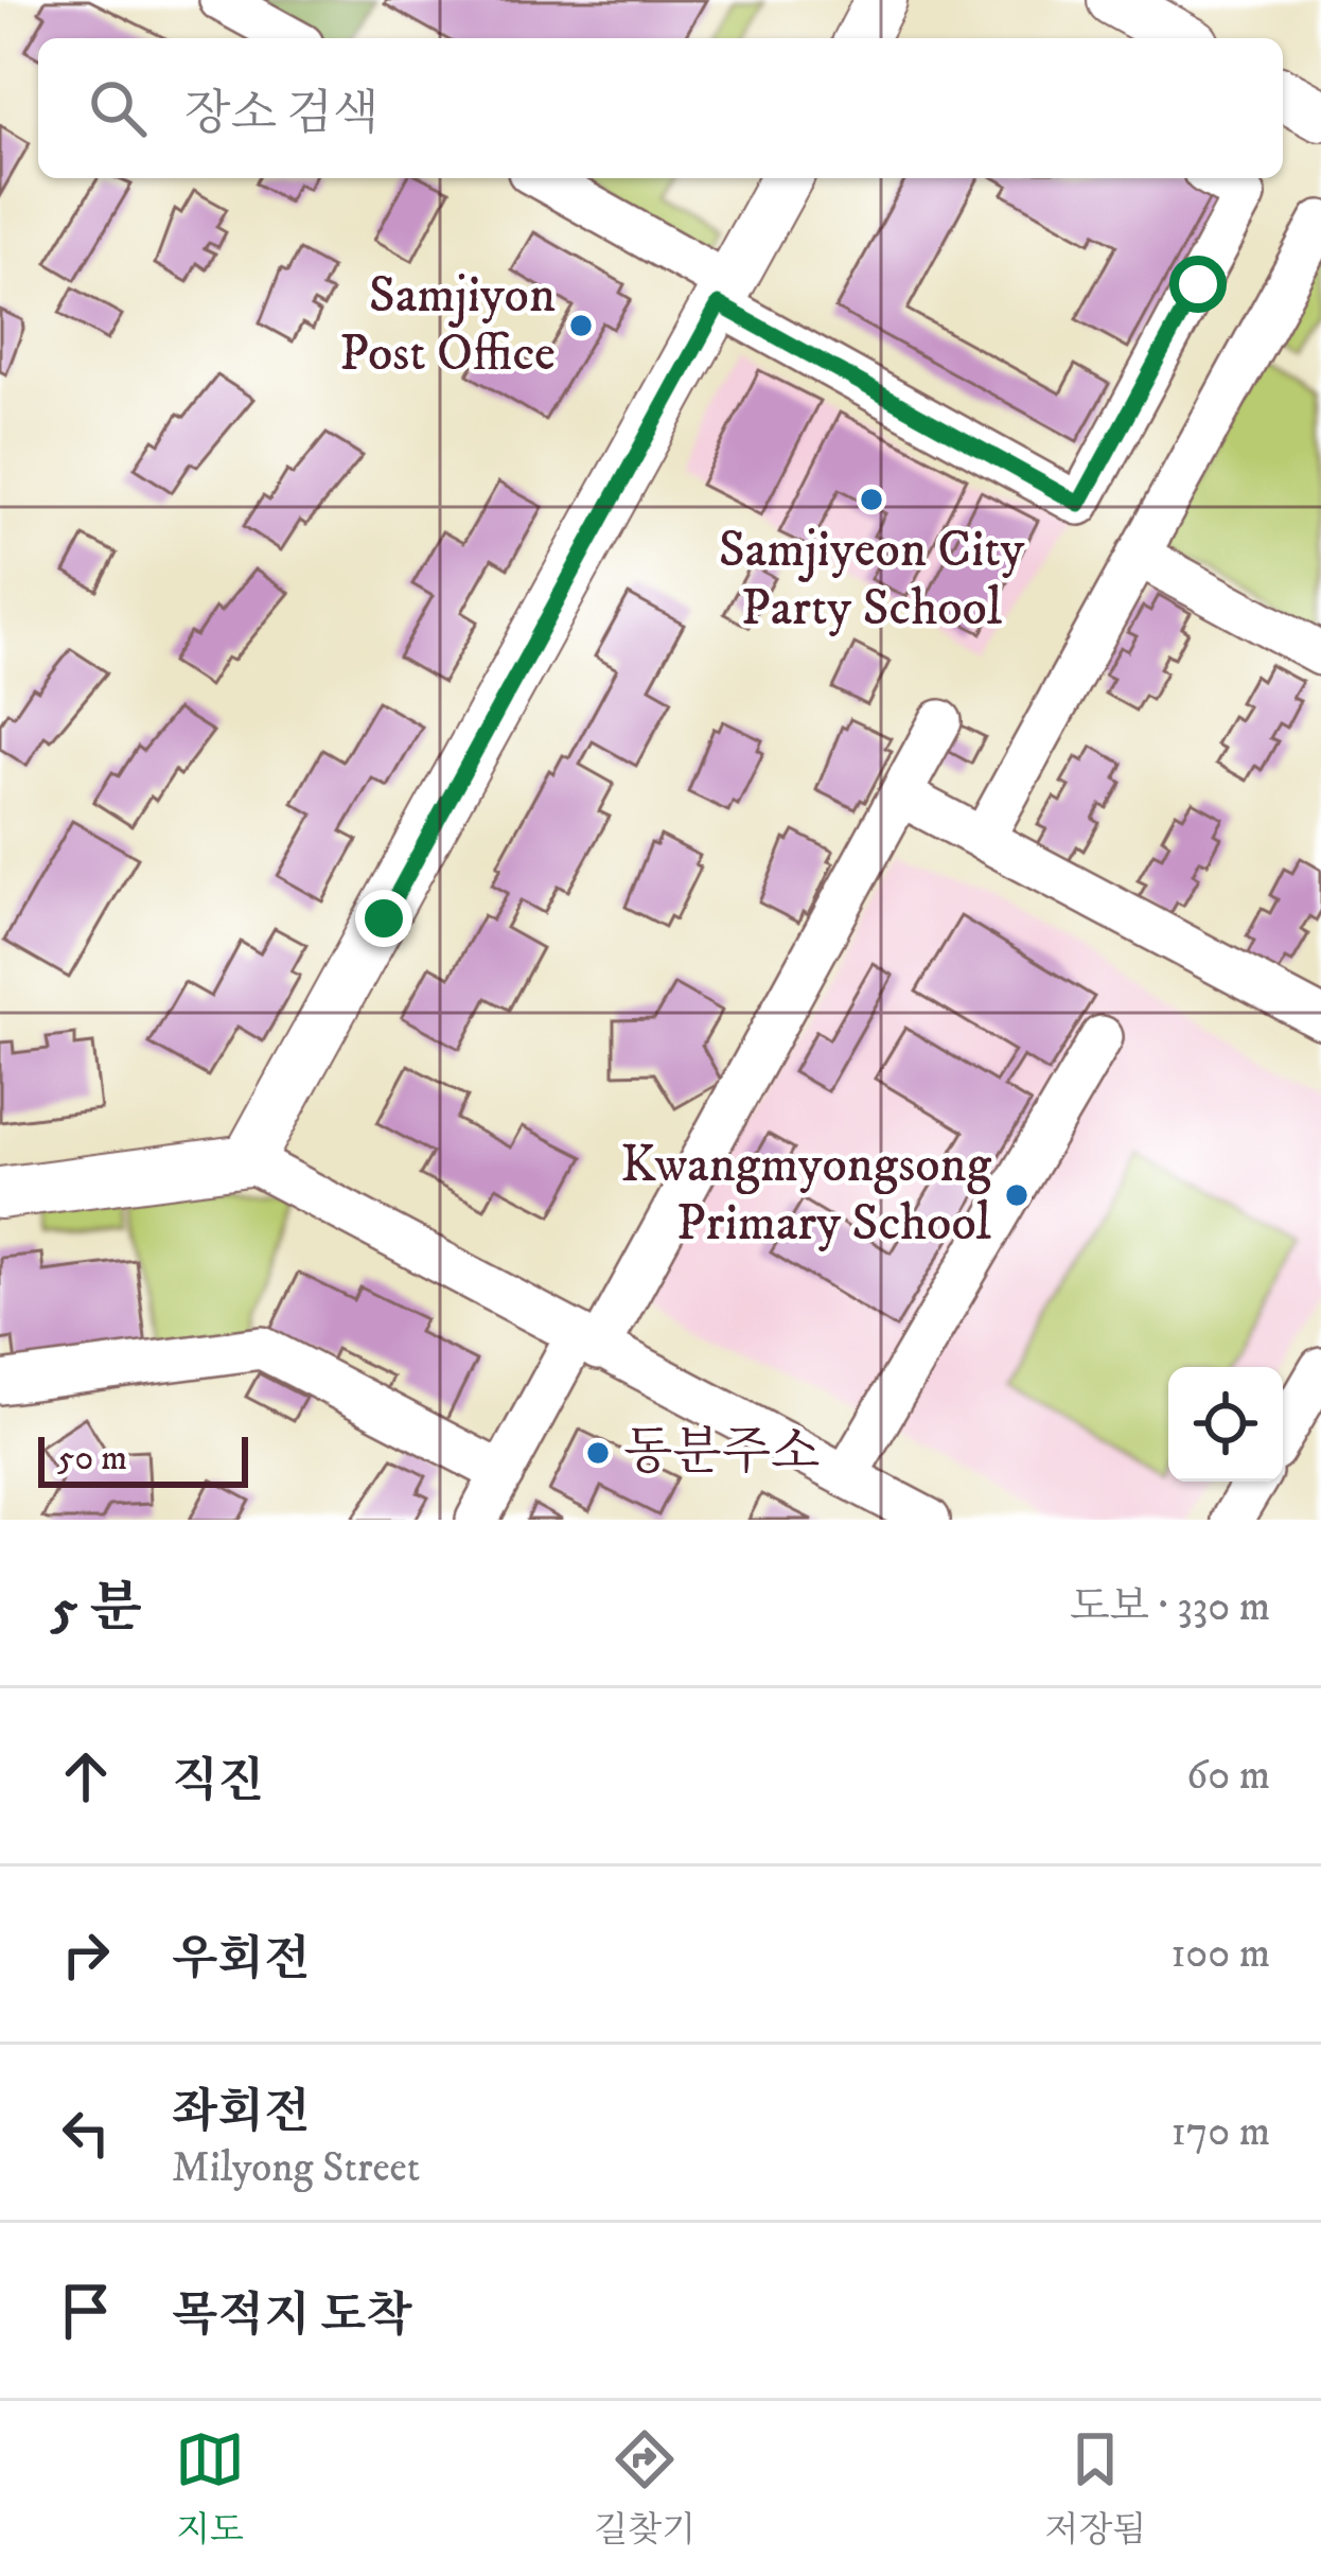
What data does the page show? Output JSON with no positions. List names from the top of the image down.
{
  "places": [
    "Samjiyon Post Office",
    "Samjiyeon City Party School",
    "Kwangmyongsong Primary School",
    "동분주소"
  ],
  "scale_bar": "50 m",
  "page": {
    "search": "장소 검색",
    "scale": "50 m",
    "heading": ["5 분", "도보 · 330 m"],
    "list": [
      ["직진", "60 m"],
      ["우회전", "100 m"],
      ["좌회전", "Milyong Street", "170 m"],
      "목적지 도착"
    ],
    "nav": ["지도", "길찾기", "저장됨"]
  }
}
